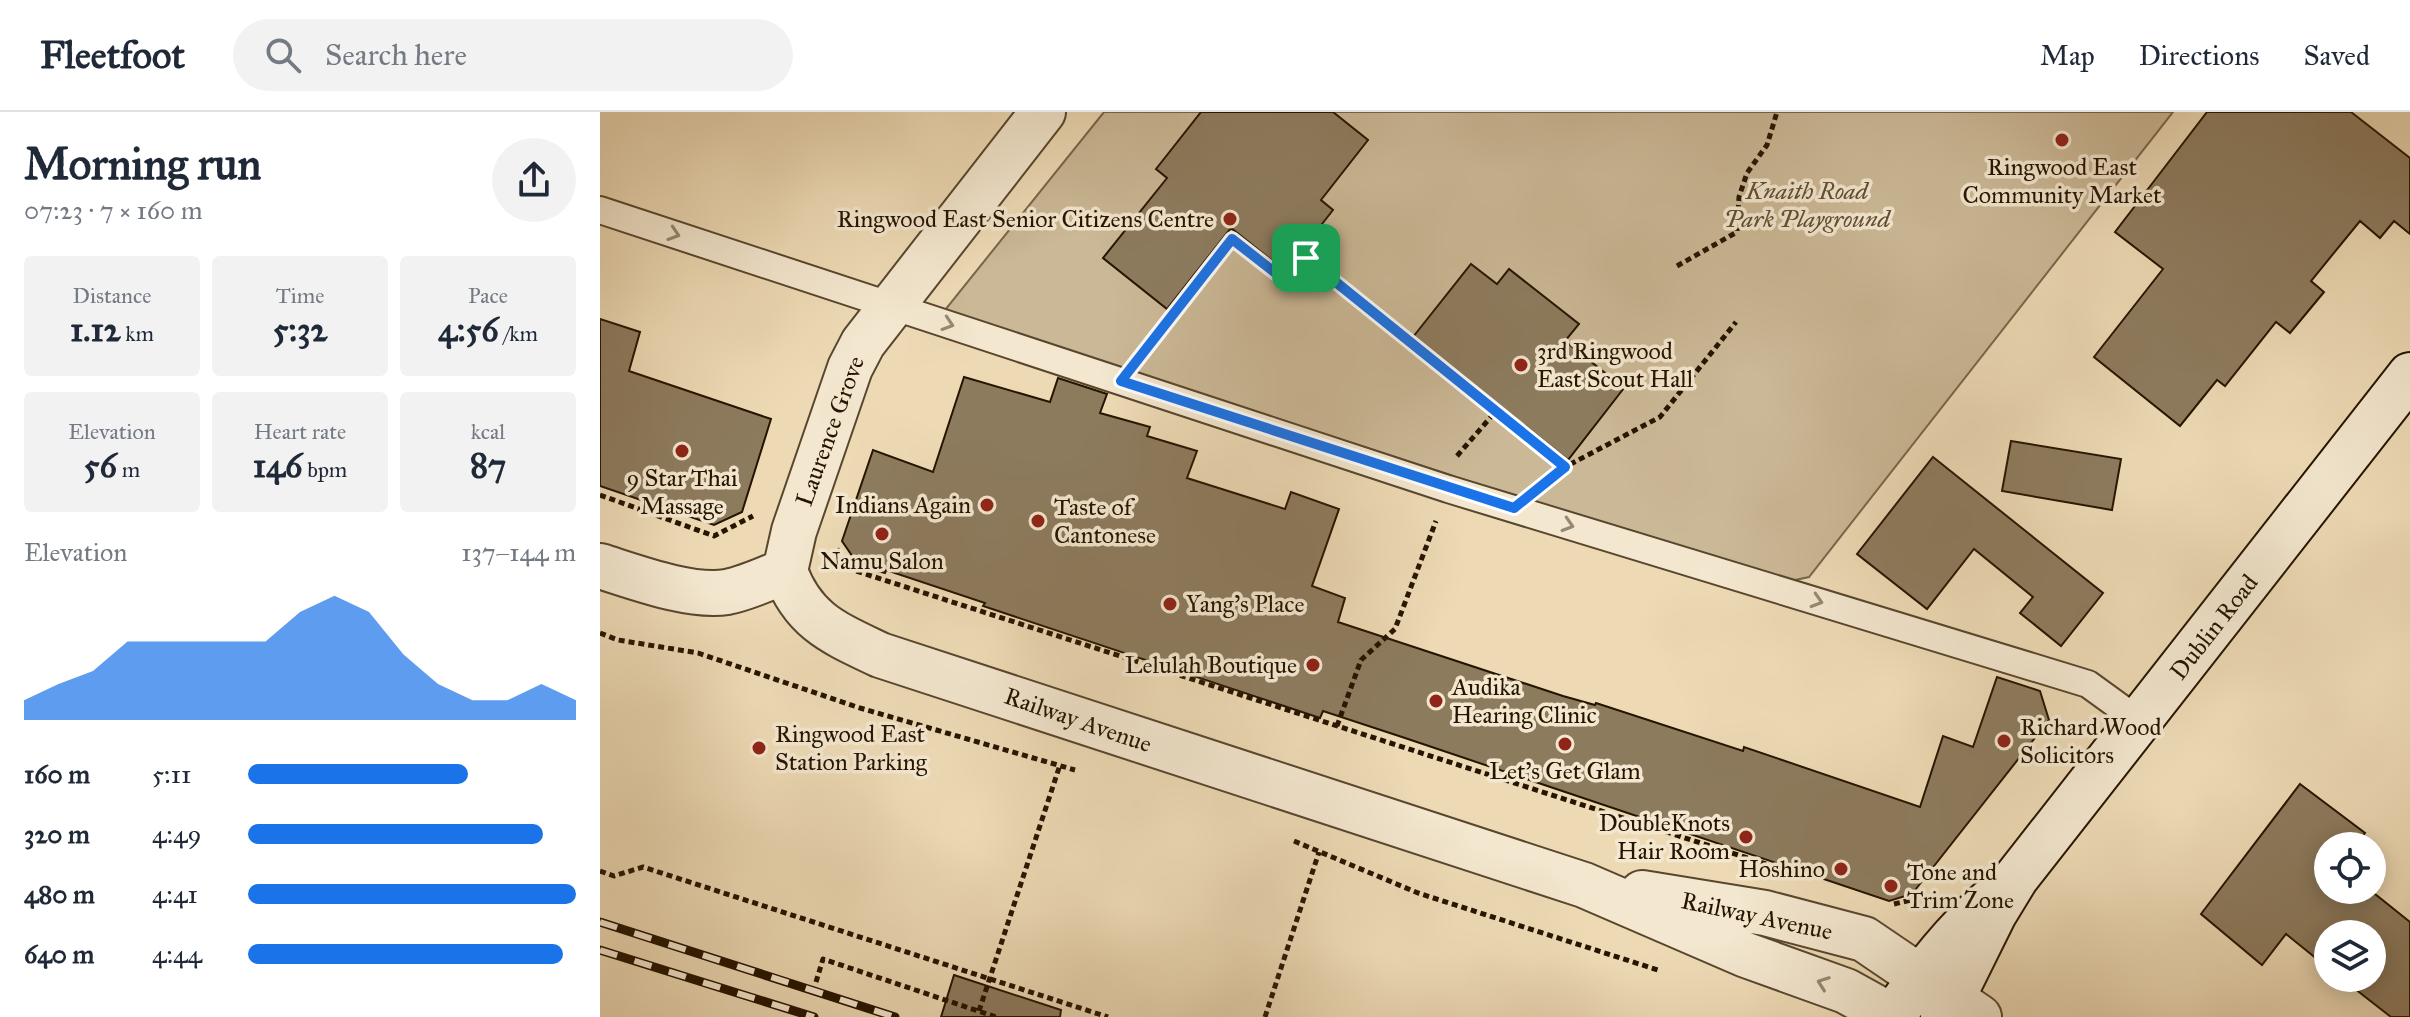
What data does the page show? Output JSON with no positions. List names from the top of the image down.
{
  "streets": {
    "street": ["Laurence Grove", "Dublin Road", "Railway Avenue"]
  },
  "crossings": [
    ["Laurence Grove", "Railway Avenue"],
    ["Dublin Road", "Railway Avenue"]
  ],
  "parks": ["Knaith Road Park Playground"],
  "places": [
    "Ringwood East Community Market",
    "Ringwood East Senior Citizens Centre",
    "3rd Ringwood East Scout Hall",
    "9 Star Thai Massage",
    "Indians Again",
    "Taste of Cantonese",
    "Namu Salon",
    "Yang's Place",
    "Lelulah Boutique",
    "Audika Hearing Clinic",
    "Richard Wood Solicitors",
    "Let's Get Glam",
    "Ringwood East Station Parking",
    "DoubleKnots Hair Room",
    "Hoshino",
    "Tone and Trim Zone"
  ],
  "page": {
    "header": "Fleetfoot",
    "search": "Search here",
    "nav": ["Map", "Directions", "Saved"],
    "heading": ["Morning run", "07:23 · 7 × 160 m"],
    "stats": [
      ["Distance", "1.12 km"],
      ["Time", "5:32"],
      ["Pace", "4:56 /km"],
      ["Elevation", "56 m"],
      ["Heart rate", "146 bpm"],
      ["kcal", "87"]
    ],
    "chart": ["Elevation", "137–144 m"],
    "list": [
      {
        "name": "160 m",
        "note": "5:11"
      },
      {
        "name": "320 m",
        "note": "4:49"
      },
      {
        "name": "480 m",
        "note": "4:41"
      },
      {
        "name": "640 m",
        "note": "4:44"
      }
    ]
  }
}
